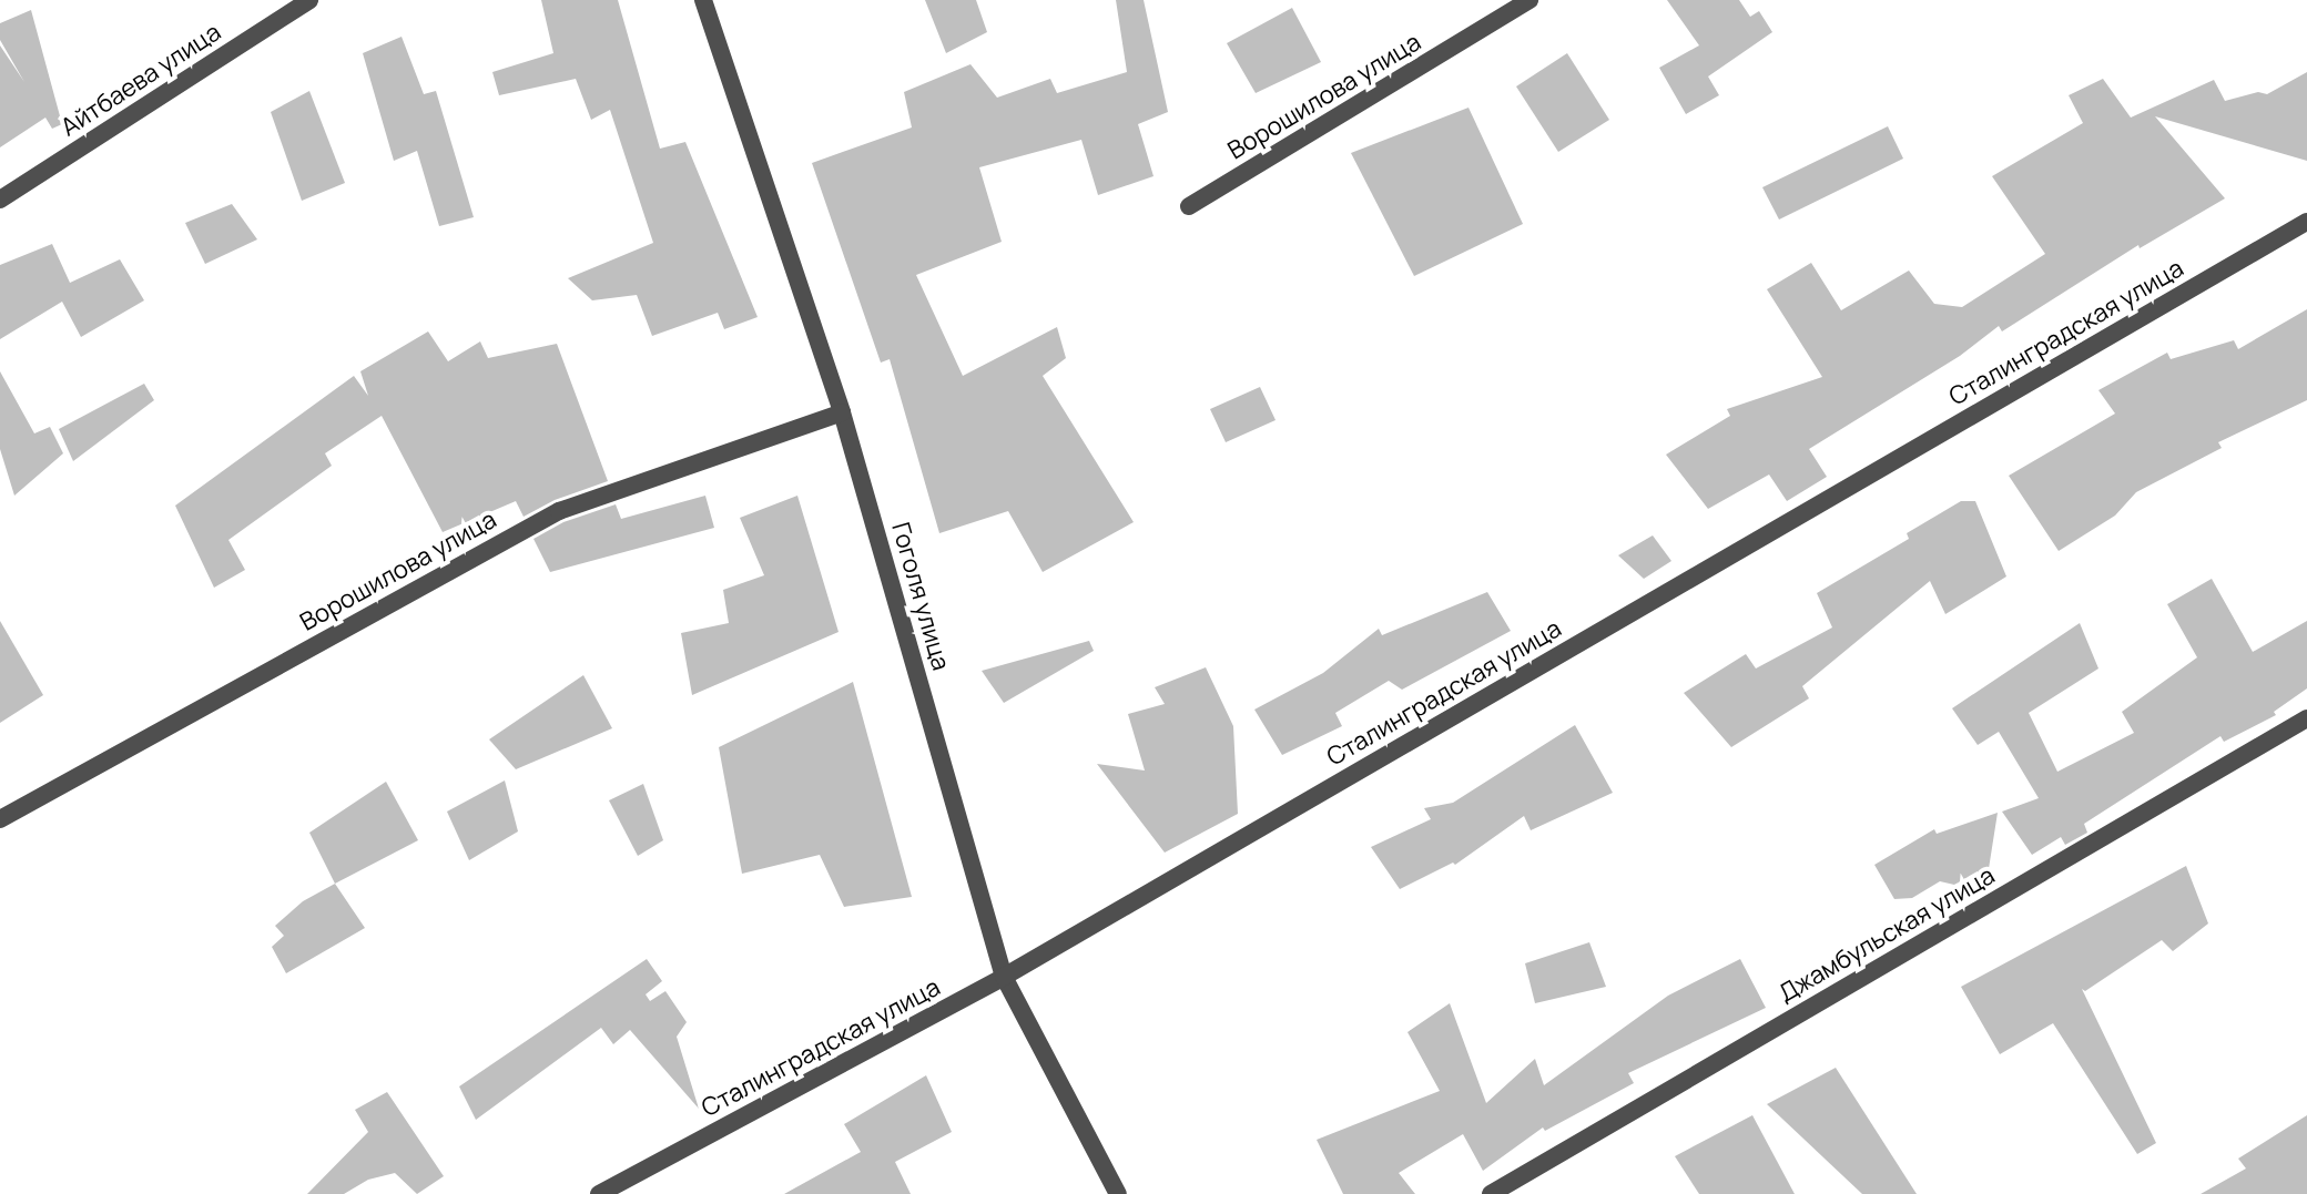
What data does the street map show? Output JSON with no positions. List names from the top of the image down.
{
  "streets": {
    "street": [
      "Айтбаева улица",
      "Ворошилова улица",
      "Сталинградская улица",
      "Гоголя улица",
      "Джамбульская улица"
    ]
  },
  "crossings": [
    ["Ворошилова улица", "Гоголя улица"],
    ["Сталинградская улица", "Гоголя улица"]
  ]
}
